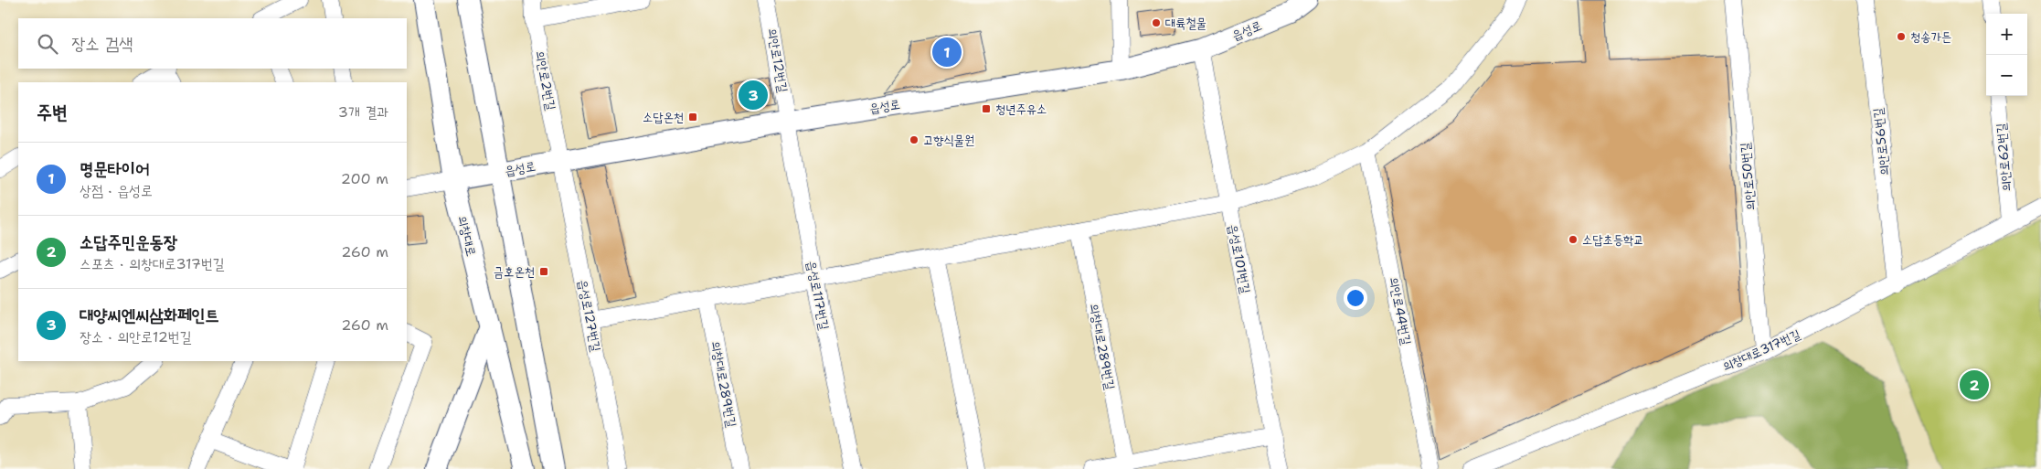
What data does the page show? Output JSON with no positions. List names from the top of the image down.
{
  "streets": {
    "main road": ["읍성로", "의창대로"],
    "street": [
      "의안로12번길",
      "의안로2번길",
      "의안로56번길",
      "의안로62번길",
      "의안로50번길",
      "읍성로101번길",
      "읍성로117번길",
      "의안로44번길",
      "읍성로127번길",
      "의창대로289번길",
      "의창대로317번길"
    ]
  },
  "crossings": [
    ["읍성로", "의안로12번길"],
    ["읍성로", "의안로2번길"],
    ["읍성로", "의창대로"],
    ["읍성로", "읍성로101번길"],
    ["읍성로", "읍성로117번길"],
    ["읍성로", "읍성로127번길"],
    ["의안로12번길", "읍성로117번길"],
    ["의안로2번길", "읍성로127번길"],
    ["의안로56번길", "의창대로317번길"],
    ["의안로62번길", "의창대로317번길"],
    ["의안로50번길", "의창대로317번길"]
  ],
  "places": {
    "other": [
      "대륙철물",
      "청송가든",
      "고향식물원",
      "소답초등학교"
    ],
    "transit": ["청년주유소", "소답온천", "금호온천"]
  },
  "page": {
    "map_buttons": ["+", "−"],
    "search": "장소 검색",
    "pins": ["1", "3", "2"],
    "heading": ["주변", "3개 결과"],
    "list": [
      {
        "mark": "1",
        "name": "명문타이어",
        "note": "상점 · 읍성로",
        "value": "200 m"
      },
      {
        "mark": "2",
        "name": "소답주민운동장",
        "note": "스포츠 · 의창대로317번길",
        "value": "260 m"
      },
      {
        "mark": "3",
        "name": "대양씨엔씨삼화페인트",
        "note": "장소 · 의안로12번길",
        "value": "260 m"
      }
    ]
  }
}
